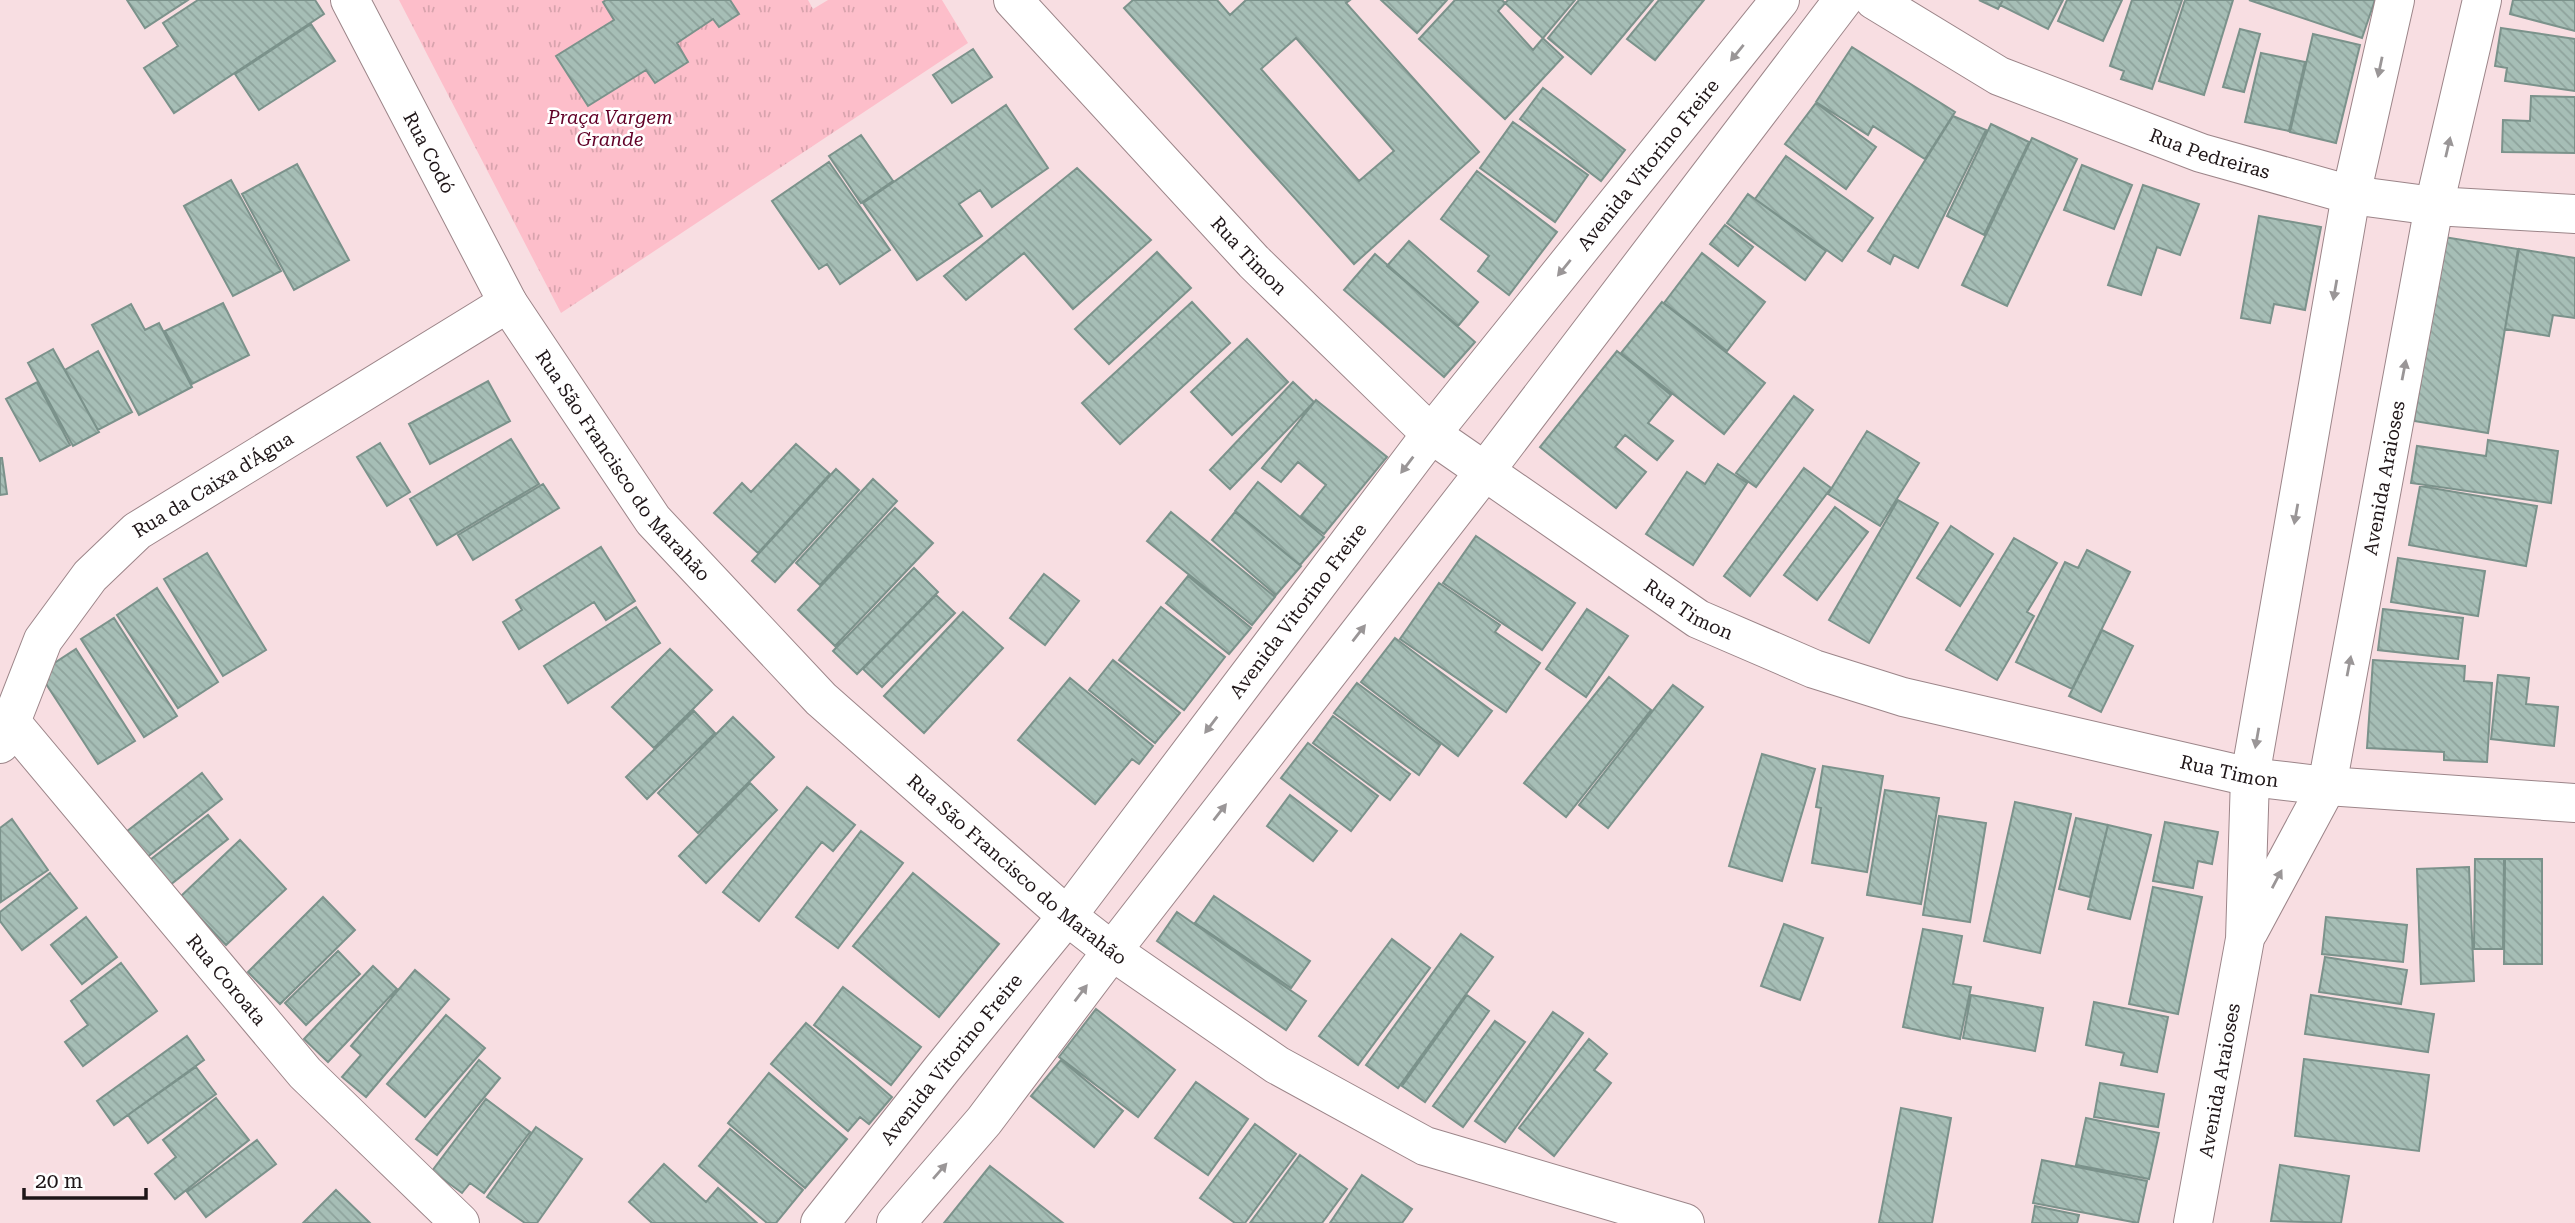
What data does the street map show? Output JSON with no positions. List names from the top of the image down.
{
  "streets": {
    "street": [
      "Rua Codó",
      "Rua Pedreiras",
      "Avenida Vitorino Freire",
      "Rua Timon",
      "Rua São Francisco do Marahão",
      "Avenida Araioses",
      "Rua da Caixa d'Água",
      "Rua Coroata"
    ]
  },
  "crossings": [
    ["Rua Codó", "Rua São Francisco do Marahão"],
    ["Rua Codó", "Rua da Caixa d'Água"],
    ["Rua Pedreiras", "Avenida Araioses"],
    ["Avenida Vitorino Freire", "Rua Timon"],
    ["Avenida Vitorino Freire", "Rua São Francisco do Marahão"],
    ["Rua Timon", "Avenida Araioses"],
    ["Rua São Francisco do Marahão", "Rua da Caixa d'Água"],
    ["Rua da Caixa d'Água", "Rua Coroata"]
  ],
  "parks": ["Praça Vargem Grande"],
  "scale_bar": "20 m"
}
